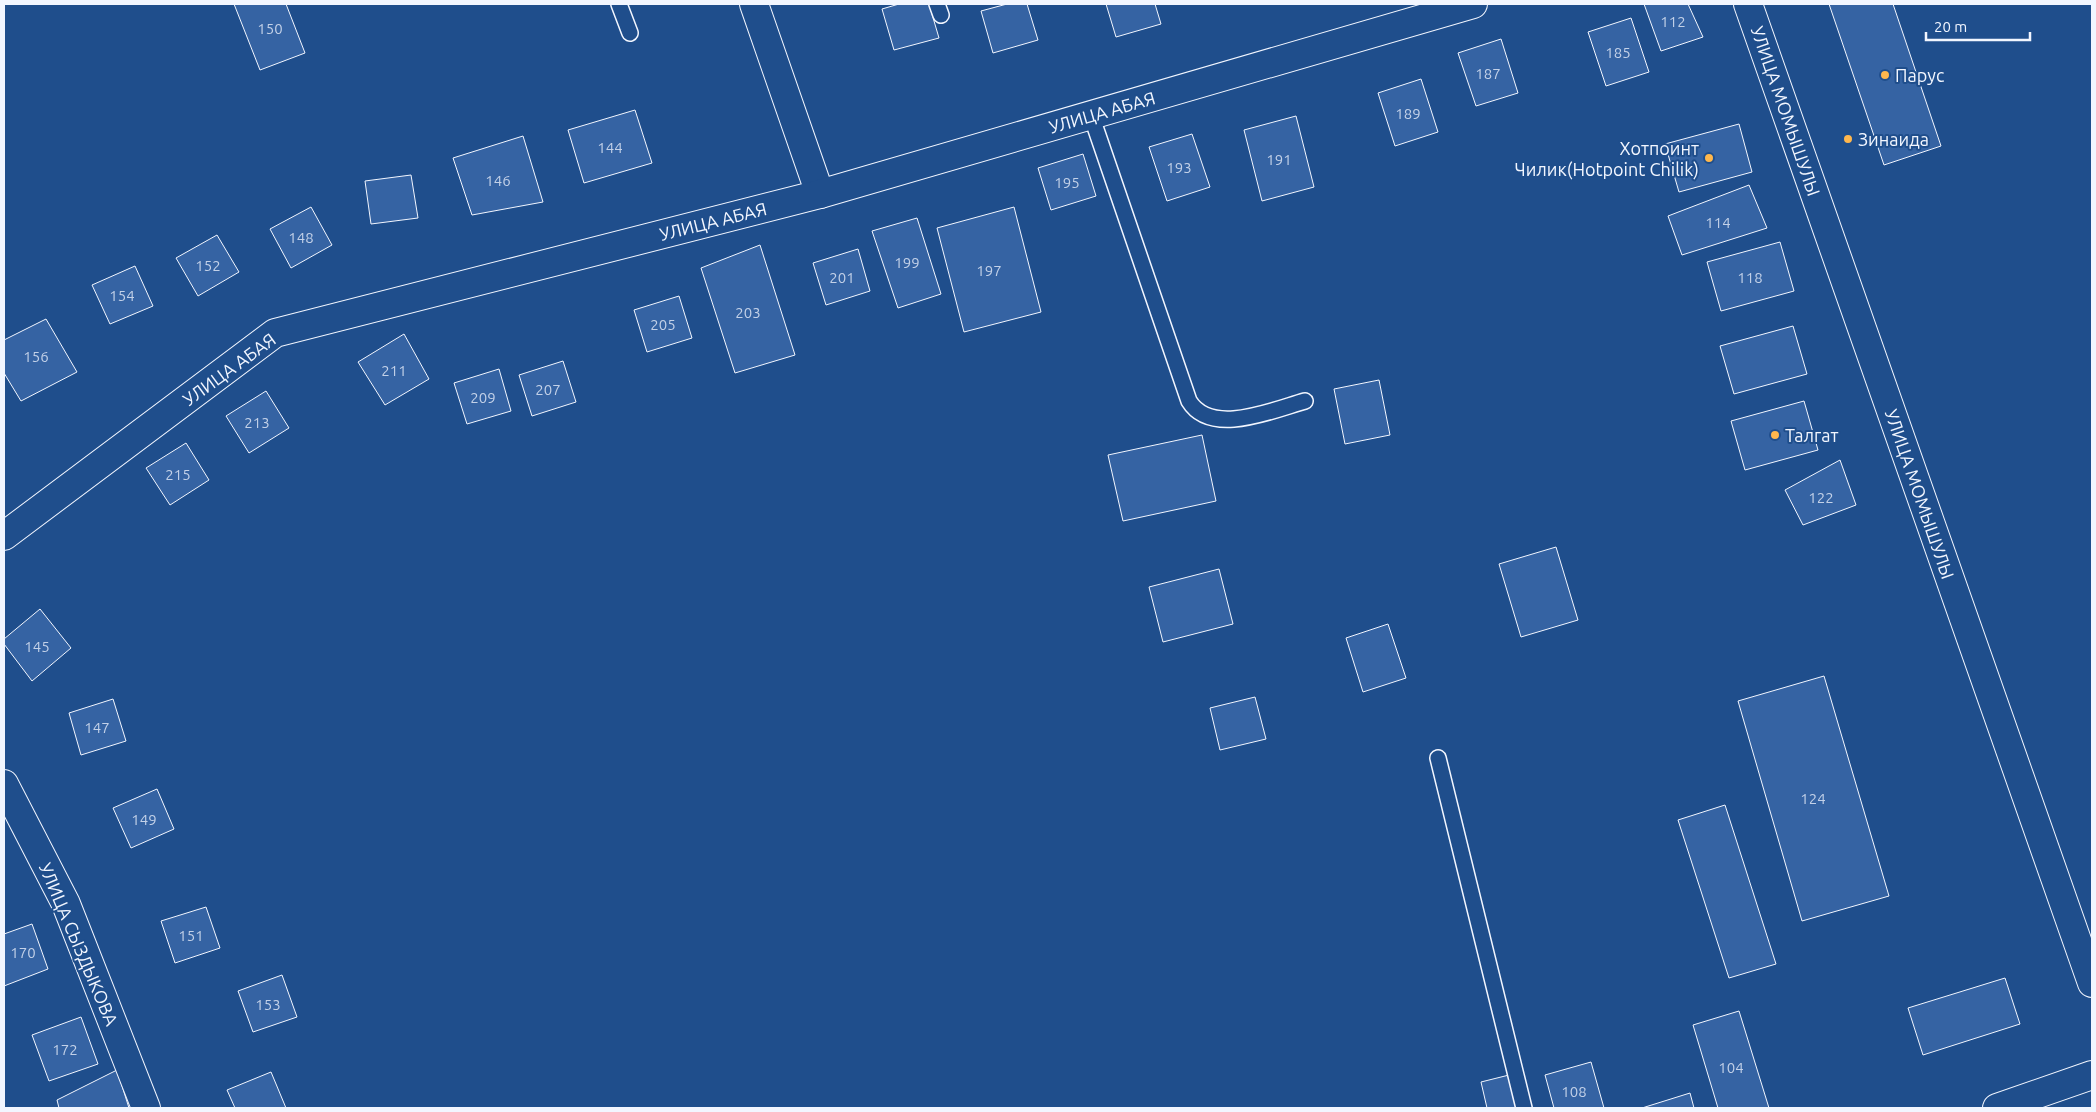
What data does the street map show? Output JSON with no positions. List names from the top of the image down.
{
  "streets": {
    "street": ["УЛИЦА МОМЫШУЛЫ", "УЛИЦА АБАЯ", "УЛИЦА СЫЗДЫКОВА"]
  },
  "places": [
    "Парус",
    "Зинаида",
    "Хотпоинт Чилик(Hotpoint Chilik)",
    "Талгат"
  ],
  "house_numbers": [
    "112",
    "150",
    "185",
    "187",
    "189",
    "144",
    "191",
    "193",
    "146",
    "195",
    "114",
    "148",
    "199",
    "152",
    "197",
    "201",
    "118",
    "154",
    "203",
    "205",
    "156",
    "211",
    "207",
    "209",
    "213",
    "215",
    "122",
    "145",
    "147",
    "124",
    "149",
    "151",
    "170",
    "153",
    "172",
    "104",
    "108"
  ],
  "scale_bar": "20 m"
}
